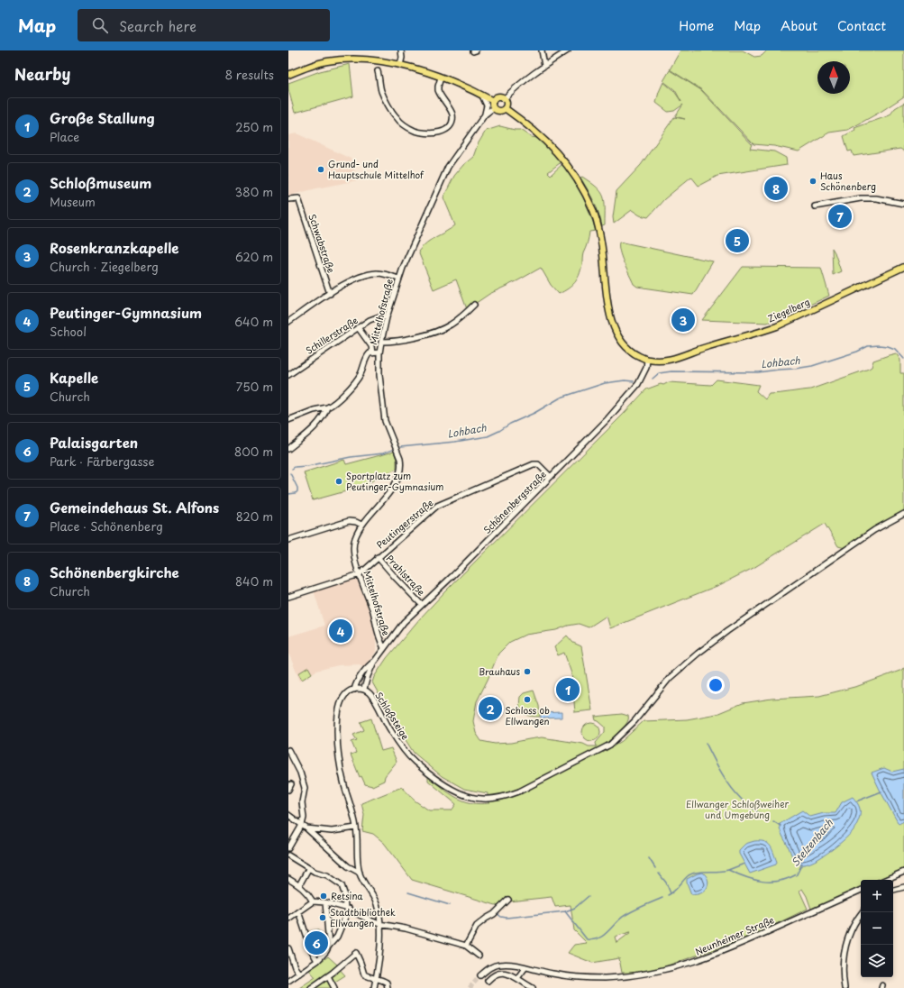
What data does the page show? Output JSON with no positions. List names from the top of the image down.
{
  "streets": {
    "main road": ["Ziegelberg"],
    "street": [
      "Schwabstraße",
      "Mittelhofstraße",
      "Schillerstraße",
      "Schönenbergstraße",
      "Peutingerstraße",
      "Prahlstraße",
      "Schloßsteige",
      "Neunheimer Straße"
    ]
  },
  "crossings": [
    ["Ziegelberg", "Schönenbergstraße"],
    ["Mittelhofstraße", "Schillerstraße"],
    ["Mittelhofstraße", "Schönenbergstraße"],
    ["Mittelhofstraße", "Peutingerstraße"],
    ["Mittelhofstraße", "Schloßsteige"],
    ["Schönenbergstraße", "Peutingerstraße"],
    ["Schönenbergstraße", "Prahlstraße"],
    ["Peutingerstraße", "Prahlstraße"]
  ],
  "water": ["Lohbach", "Stelzenbach"],
  "parks": ["Ellwanger Schloßweiher und Umgebung"],
  "places": [
    "Grund- und Hauptschule Mittelhof",
    "Haus Schönenberg",
    "Sportplatz zum Peutinger-Gymnasium",
    "Brauhaus",
    "Schloss ob Ellwangen",
    "Retsina",
    "Stadtbibliothek Ellwangen"
  ],
  "north": "top",
  "page": {
    "header": "Map",
    "search": "Search here",
    "nav": [
      "Home",
      "Map",
      "About",
      "Contact"
    ],
    "heading": ["Nearby", "8 results"],
    "list": [
      {
        "mark": "1",
        "name": "Große Stallung",
        "note": "Place",
        "value": "250 m"
      },
      {
        "mark": "2",
        "name": "Schloßmuseum",
        "note": "Museum",
        "value": "380 m"
      },
      {
        "mark": "3",
        "name": "Rosenkranzkapelle",
        "note": "Church · Ziegelberg",
        "value": "620 m"
      },
      {
        "mark": "4",
        "name": "Peutinger-Gymnasium",
        "note": "School",
        "value": "640 m"
      },
      {
        "mark": "5",
        "name": "Kapelle",
        "note": "Church",
        "value": "750 m"
      },
      {
        "mark": "6",
        "name": "Palaisgarten",
        "note": "Park · Färbergasse",
        "value": "800 m"
      },
      {
        "mark": "7",
        "name": "Gemeindehaus St. Alfons",
        "note": "Place · Schönenberg",
        "value": "820 m"
      },
      {
        "mark": "8",
        "name": "Schönenbergkirche",
        "note": "Church",
        "value": "840 m"
      }
    ],
    "pins": [
      "8",
      "7",
      "5",
      "3",
      "4",
      "1",
      "2",
      "6"
    ],
    "map_buttons": ["+", "−"]
  }
}
